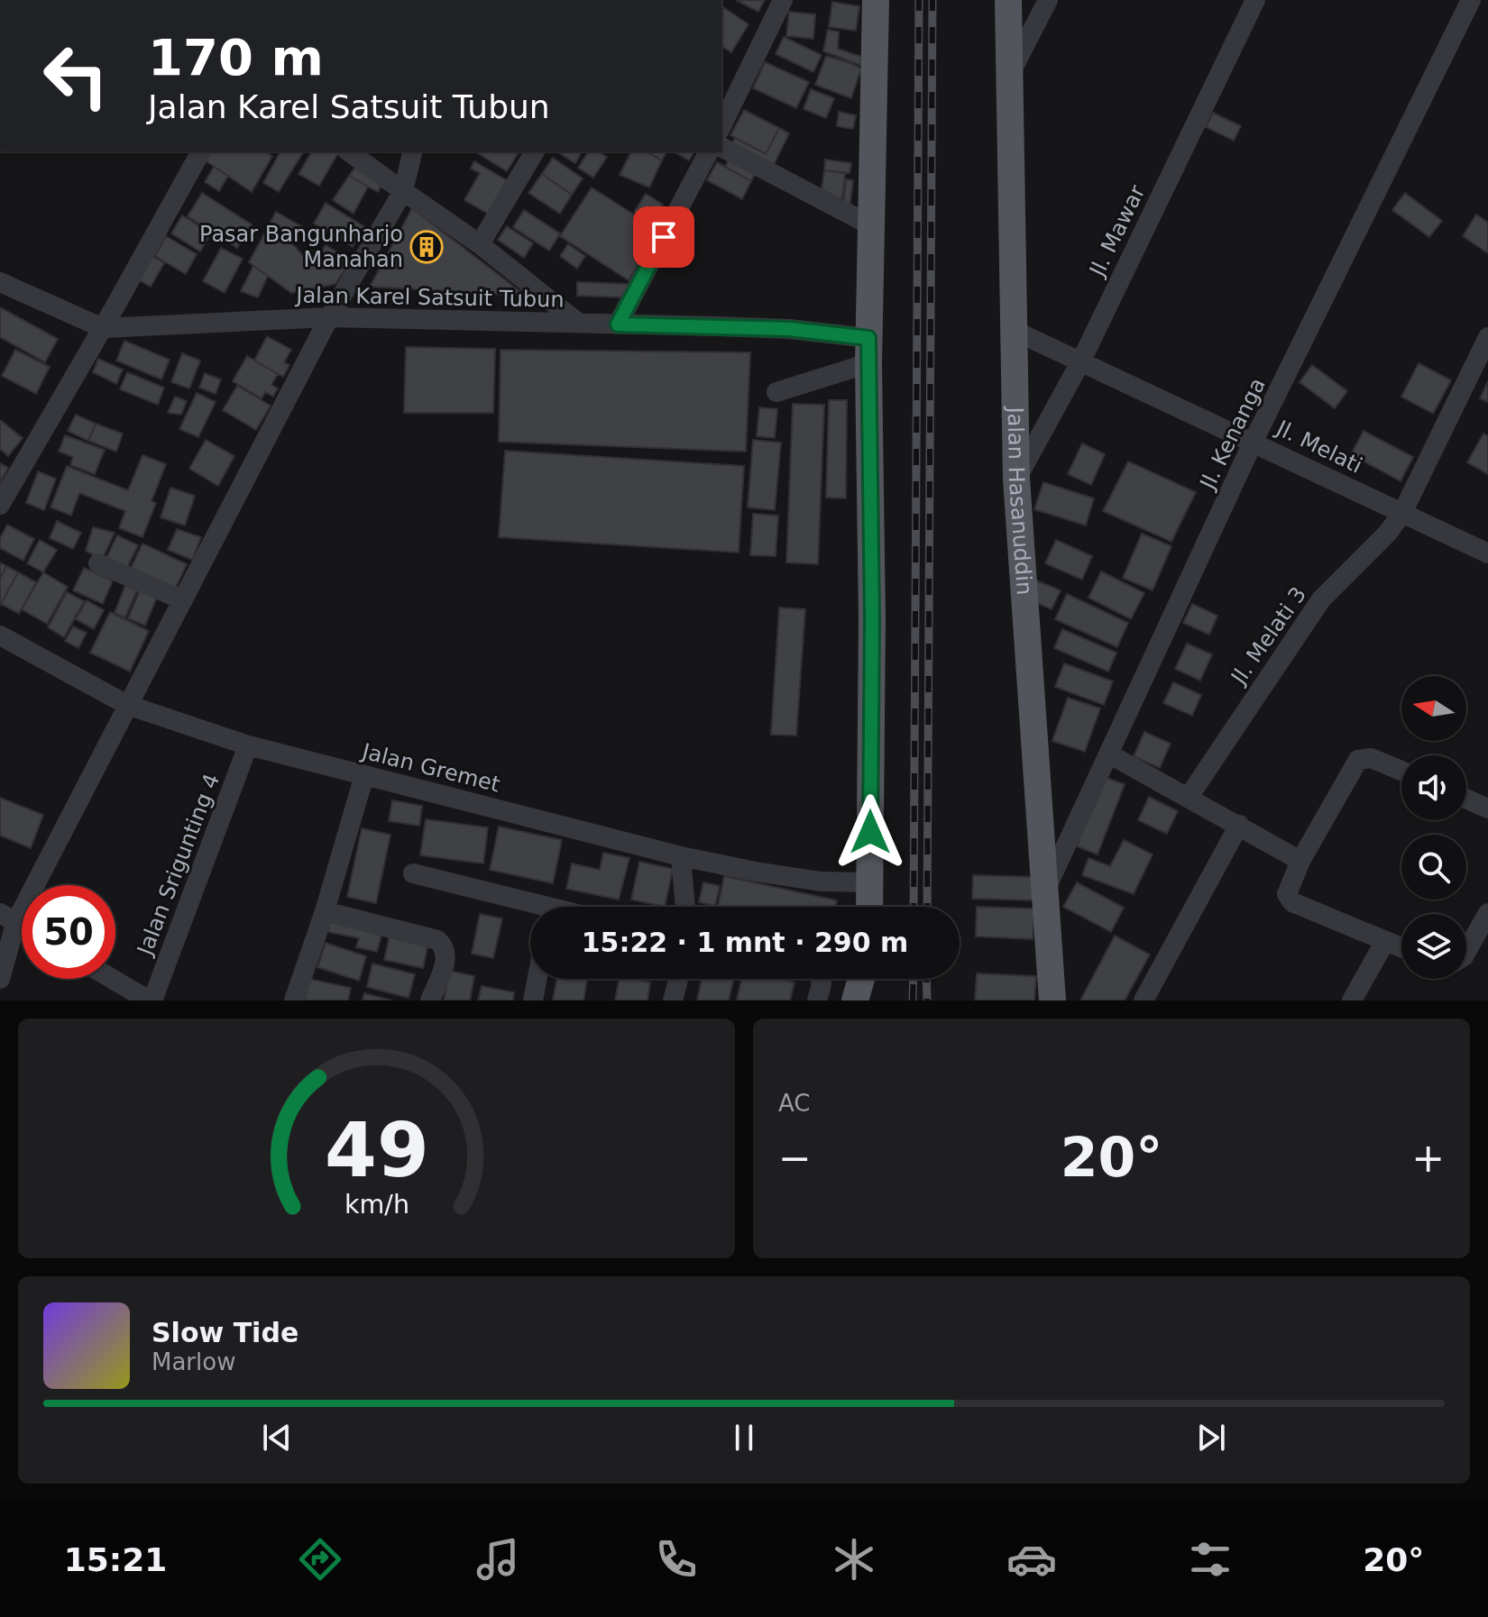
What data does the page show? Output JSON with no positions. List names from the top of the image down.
{
  "streets": {
    "main road": ["Jalan Hasanuddin"],
    "street": [
      "Jl. Mawar",
      "Jalan Karel Satsuit Tubun",
      "Jl. Kenanga",
      "Jl. Melati",
      "Jl. Melati 3",
      "Jalan Gremet",
      "Jalan Srigunting 4"
    ]
  },
  "crossings": [
    ["Jl. Mawar", "Jl. Melati"],
    ["Jl. Mawar", "Jalan Hasanuddin"],
    ["Jl. Kenanga", "Jl. Melati"],
    ["Jl. Kenanga", "Jalan Hasanuddin"],
    ["Jl. Melati", "Jalan Hasanuddin"],
    ["Jl. Melati", "Jl. Melati 3"],
    ["Jalan Gremet", "Jalan Srigunting 4"]
  ],
  "places": {
    "building": ["Pasar Bangunharjo Manahan"]
  },
  "north": "left",
  "page": {
    "turn": ["170 m", "Jalan Karel Satsuit Tubun"],
    "limit": "50",
    "trip": "15:22 · 1 mnt · 290 m",
    "tile": "AC",
    "heat": ["−", "20°", "+"],
    "song": ["Slow Tide", "Marlow"],
    "tabs": ["15:21", "20°"],
    "gauge": ["49", "km/h"]
  }
}
